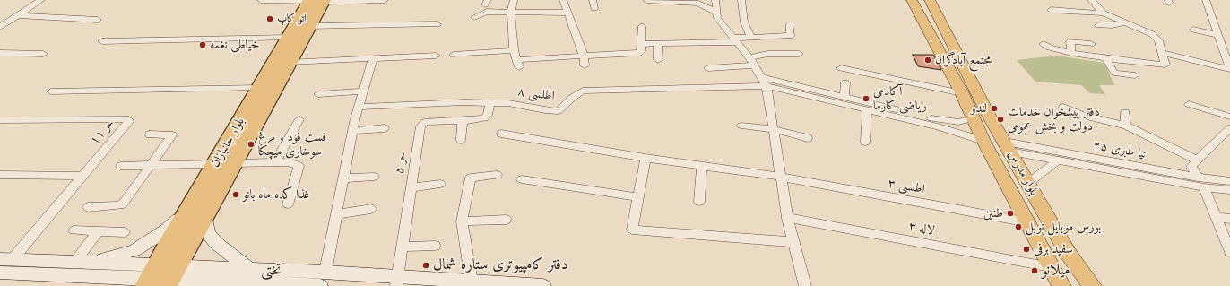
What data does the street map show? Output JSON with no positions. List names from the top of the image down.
{
  "streets": {
    "highway": ["بلوار جانبازان"],
    "main road": ["بلوار مدرس", "تختی"],
    "street": [
      "اطلسی ۸",
      "حر ۱۱",
      "نیا طبری ۲۵",
      "حر ۵",
      "اطلسی ۳",
      "لاله ۳"
    ]
  },
  "crossings": [
    ["اطلسی ۸", "حر ۵"],
    ["حر ۱۱", "تختی"],
    ["بلوار جانبازان", "تختی"],
    ["نیا طبری ۲۵", "بلوار مدرس"],
    ["حر ۵", "تختی"],
    ["بلوار مدرس", "اطلسی ۳"],
    ["بلوار مدرس", "لاله ۳"]
  ],
  "places": [
    "اتو کاپ",
    "خیاطی نغمه",
    "مجتمع آبادگران",
    "آکادمی ریاضی کارما",
    "لندو",
    "دفتر پیشخوان خدمات دولت و بخش عمومی",
    "فست فود و مرغ سوخاری میچکا",
    "غذا کده ماه بانو",
    "طنین",
    "بورس موبایل نوبل",
    "سفید برفی",
    "دفتر کامپیوتری ستاره شمال",
    "میلانو"
  ]
}
